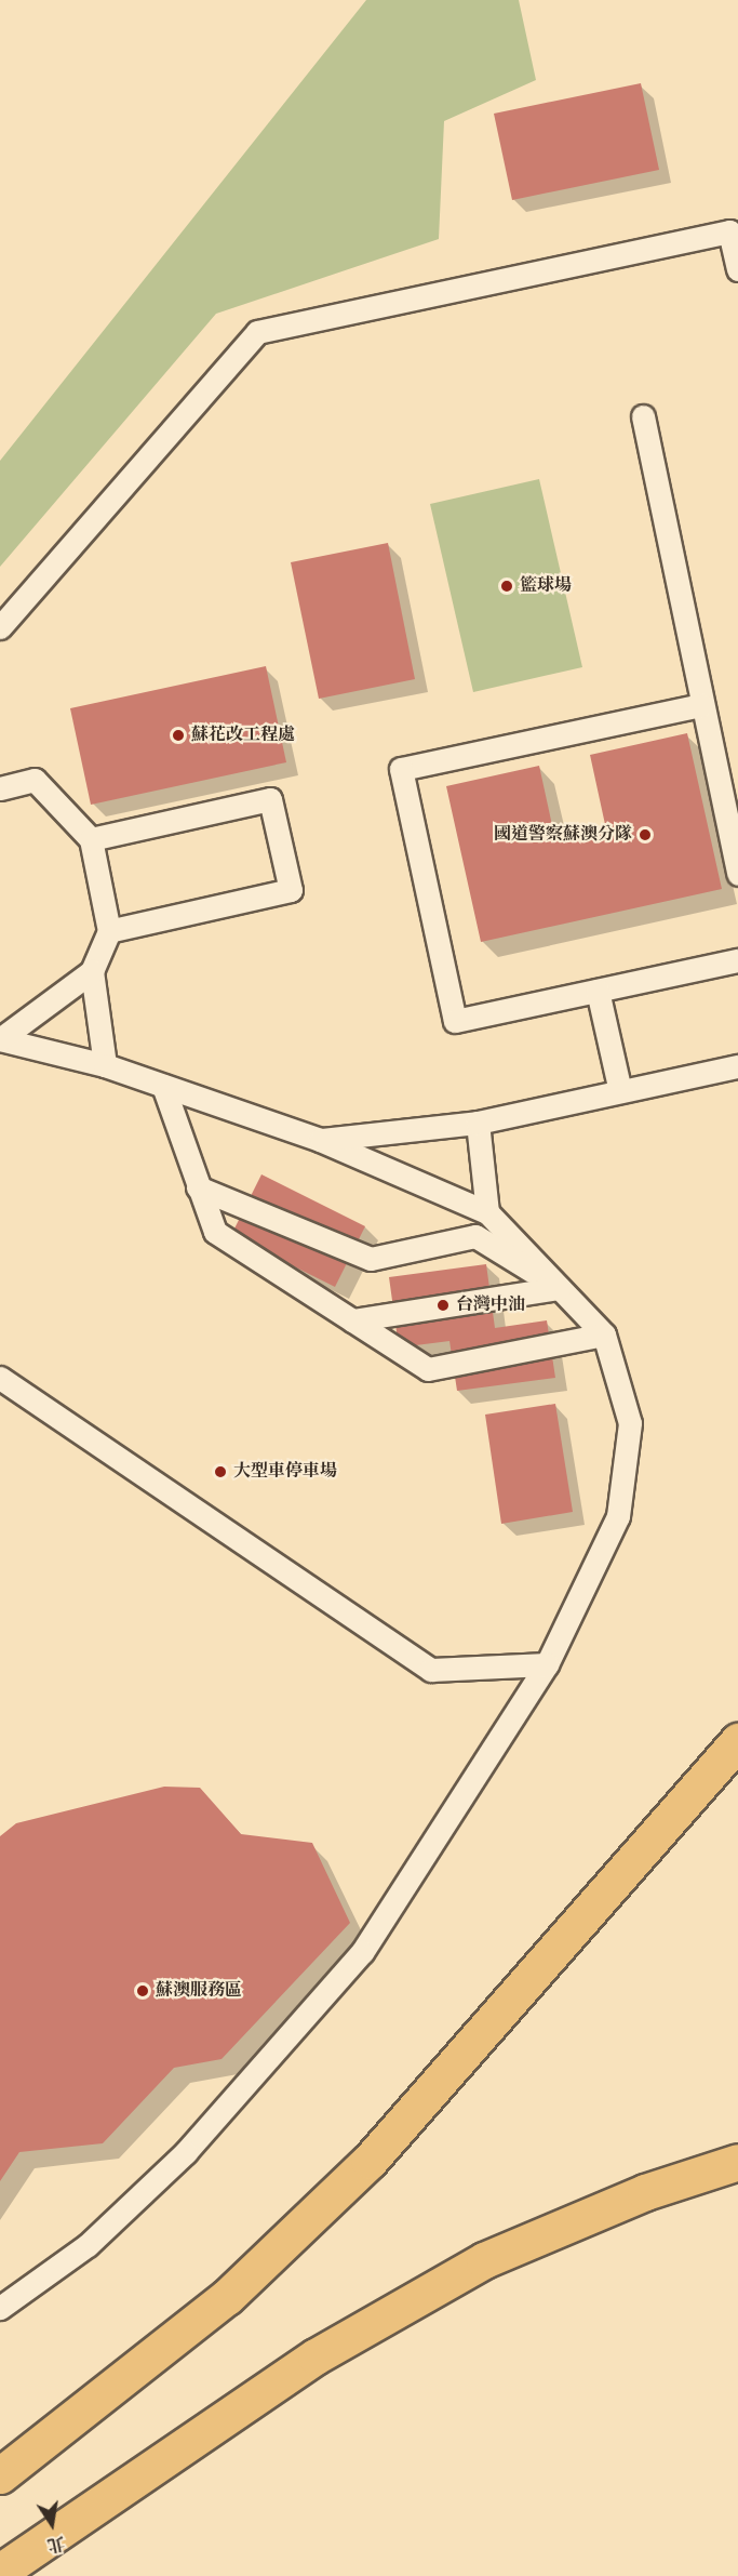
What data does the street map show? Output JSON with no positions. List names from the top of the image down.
{
  "places": [
    "籃球場",
    "蘇花改工程處",
    "國道警察蘇澳分隊",
    "台灣中油",
    "大型車停車場",
    "蘇澳服務區"
  ],
  "north": "bottom"
}
